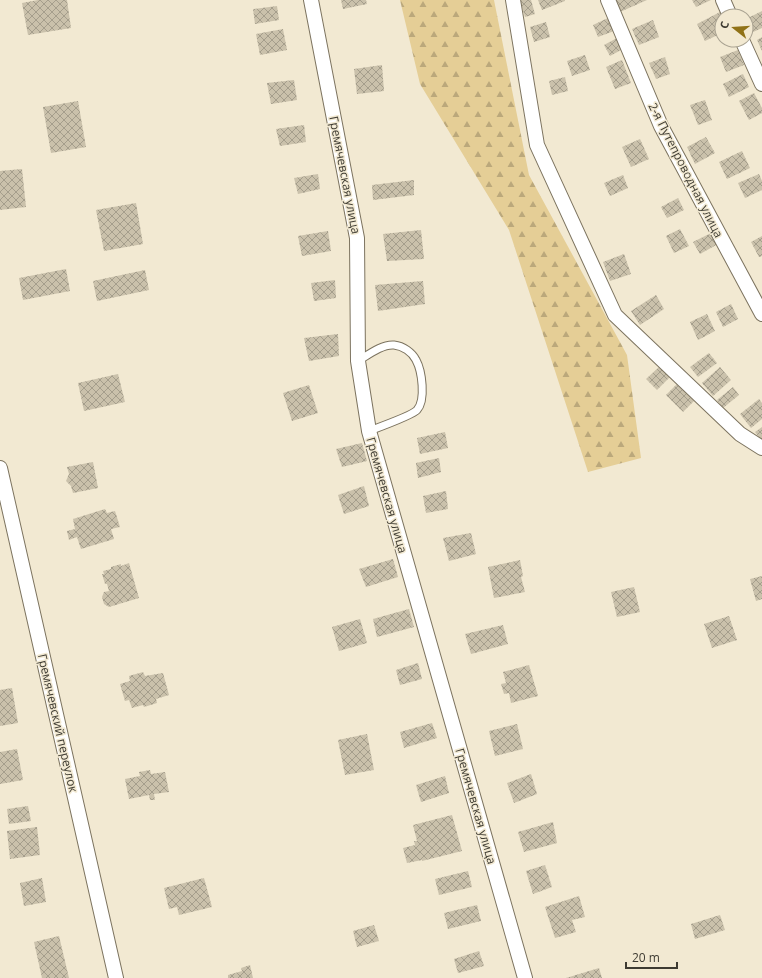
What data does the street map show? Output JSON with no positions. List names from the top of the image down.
{
  "streets": {
    "street": ["2-я Путепроводная улица", "Гремячевская улица", "Гремячевский переулок"]
  },
  "scale_bar": "20 m",
  "north": "left"
}
